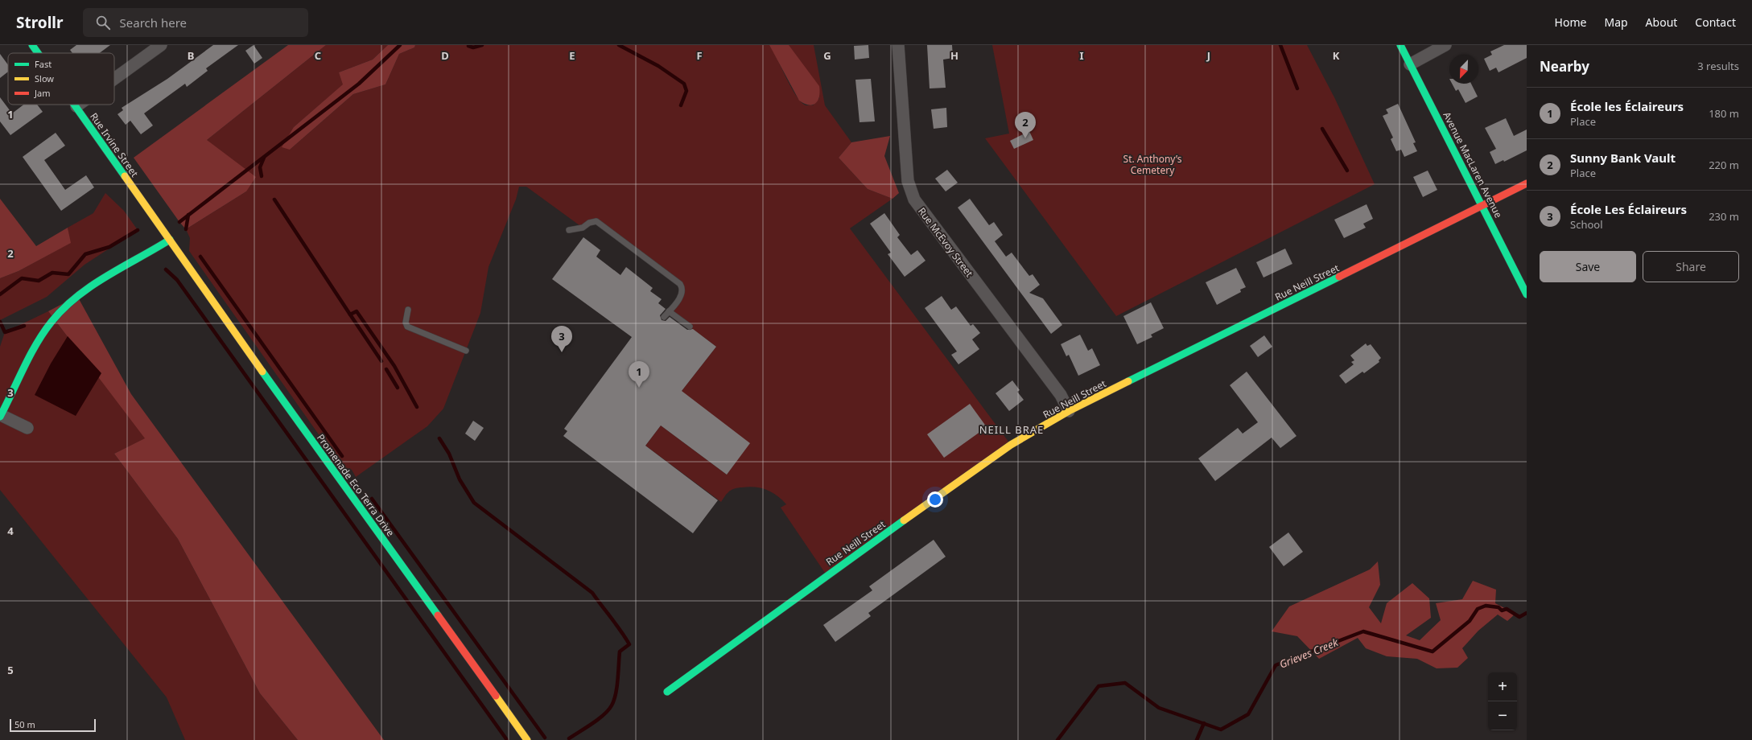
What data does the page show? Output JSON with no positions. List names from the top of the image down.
{
  "streets": {
    "street": [
      "Rue Irvine Street",
      "Avenue MacLaren Avenue",
      "Rue McEvoy Street",
      "Rue Neill Street",
      "Promenade Eco Terra Drive"
    ]
  },
  "crossings": [
    ["Rue Irvine Street", "Promenade Eco Terra Drive"],
    ["Avenue MacLaren Avenue", "Rue Neill Street"],
    ["Rue McEvoy Street", "Rue Neill Street"]
  ],
  "districts": ["NEILL BRAE"],
  "water": ["Grieves Creek"],
  "parks": ["St. Anthony’s Cemetery"],
  "legend": ["Fast", "Slow", "Jam"],
  "scale_bar": "50 m",
  "north": "bottom left",
  "page": {
    "header": "Strollr",
    "search": "Search here",
    "nav": [
      "Home",
      "Map",
      "About",
      "Contact"
    ],
    "heading": ["Nearby", "3 results"],
    "list": [
      {
        "mark": "1",
        "name": "École les Éclaireurs",
        "note": "Place",
        "value": "180 m"
      },
      {
        "mark": "2",
        "name": "Sunny Bank Vault",
        "note": "Place",
        "value": "220 m"
      },
      {
        "mark": "3",
        "name": "École Les Éclaireurs",
        "note": "School",
        "value": "230 m"
      }
    ],
    "pins": ["2", "3", "1"],
    "buttons": ["Save", "Share"],
    "map_buttons": ["+", "−"],
    "scale": "50 m"
  },
  "grid": {
    "columns": [
      "B",
      "C",
      "D",
      "E",
      "F",
      "G",
      "H",
      "I",
      "J",
      "K"
    ],
    "rows": [
      "1",
      "2",
      "3",
      "4",
      "5"
    ]
  }
}
